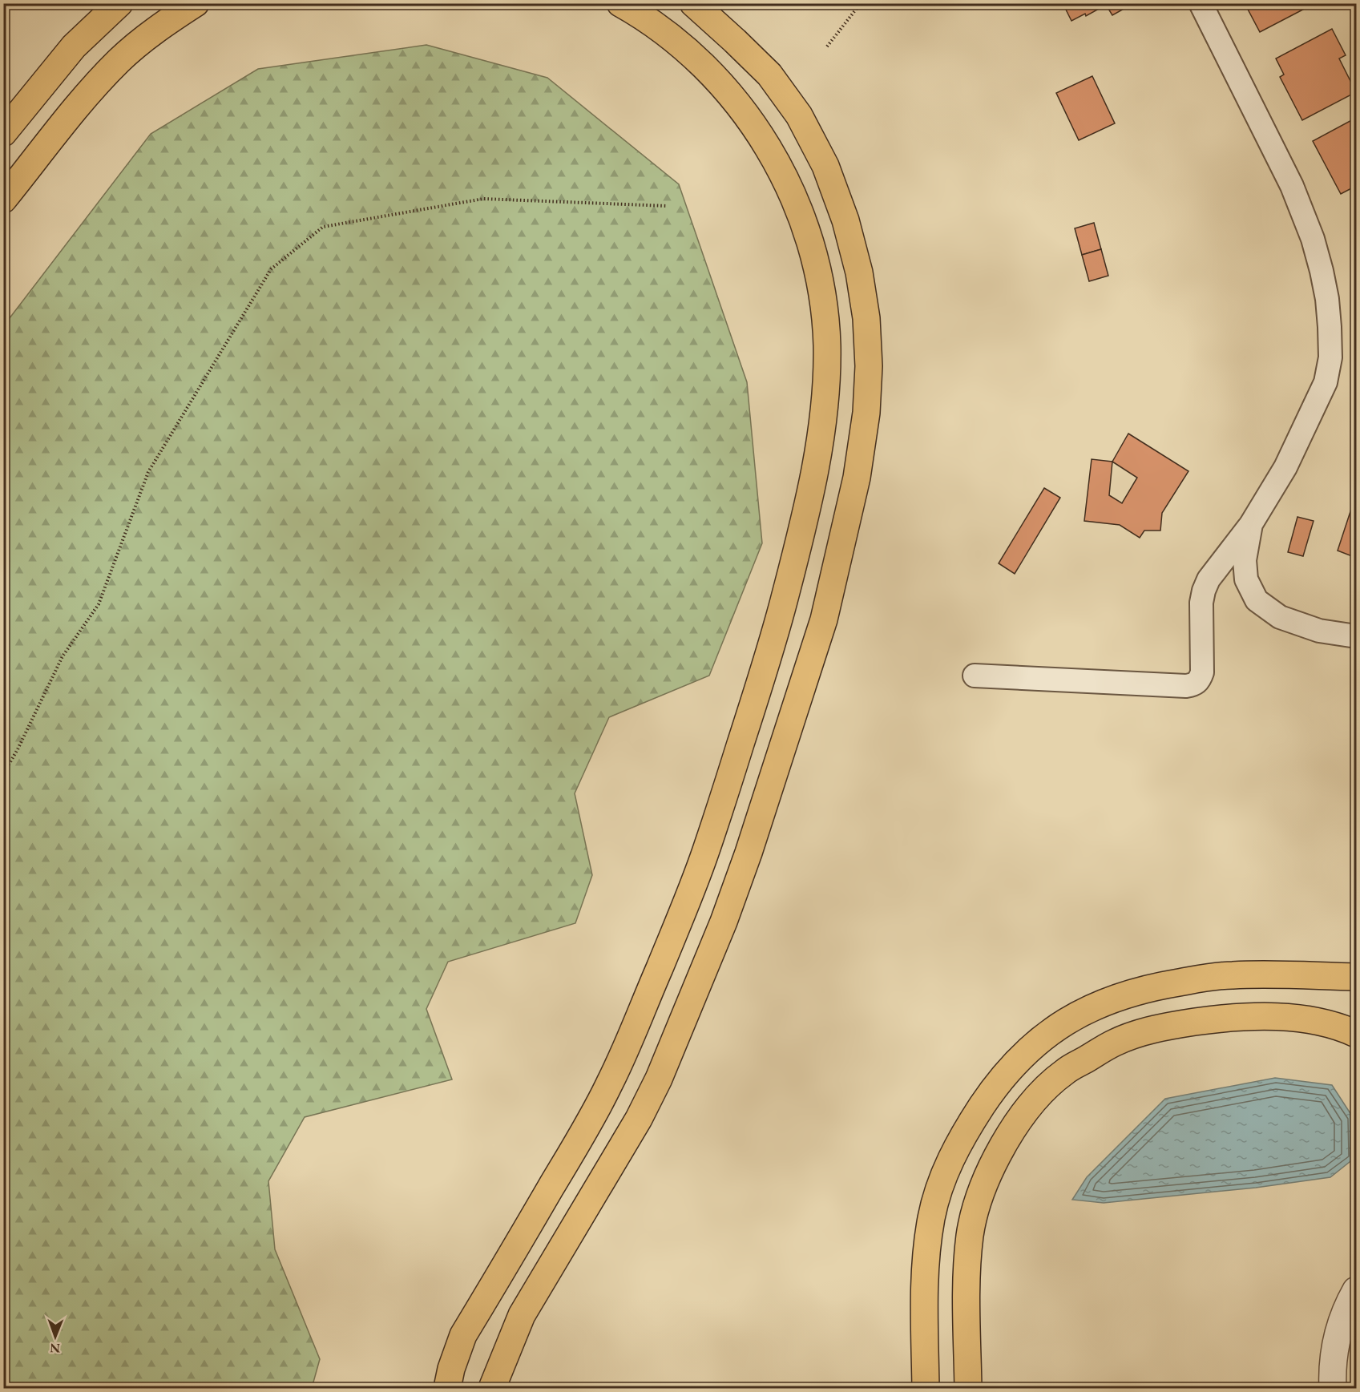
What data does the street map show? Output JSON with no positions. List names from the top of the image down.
{
  "north": "bottom"
}
